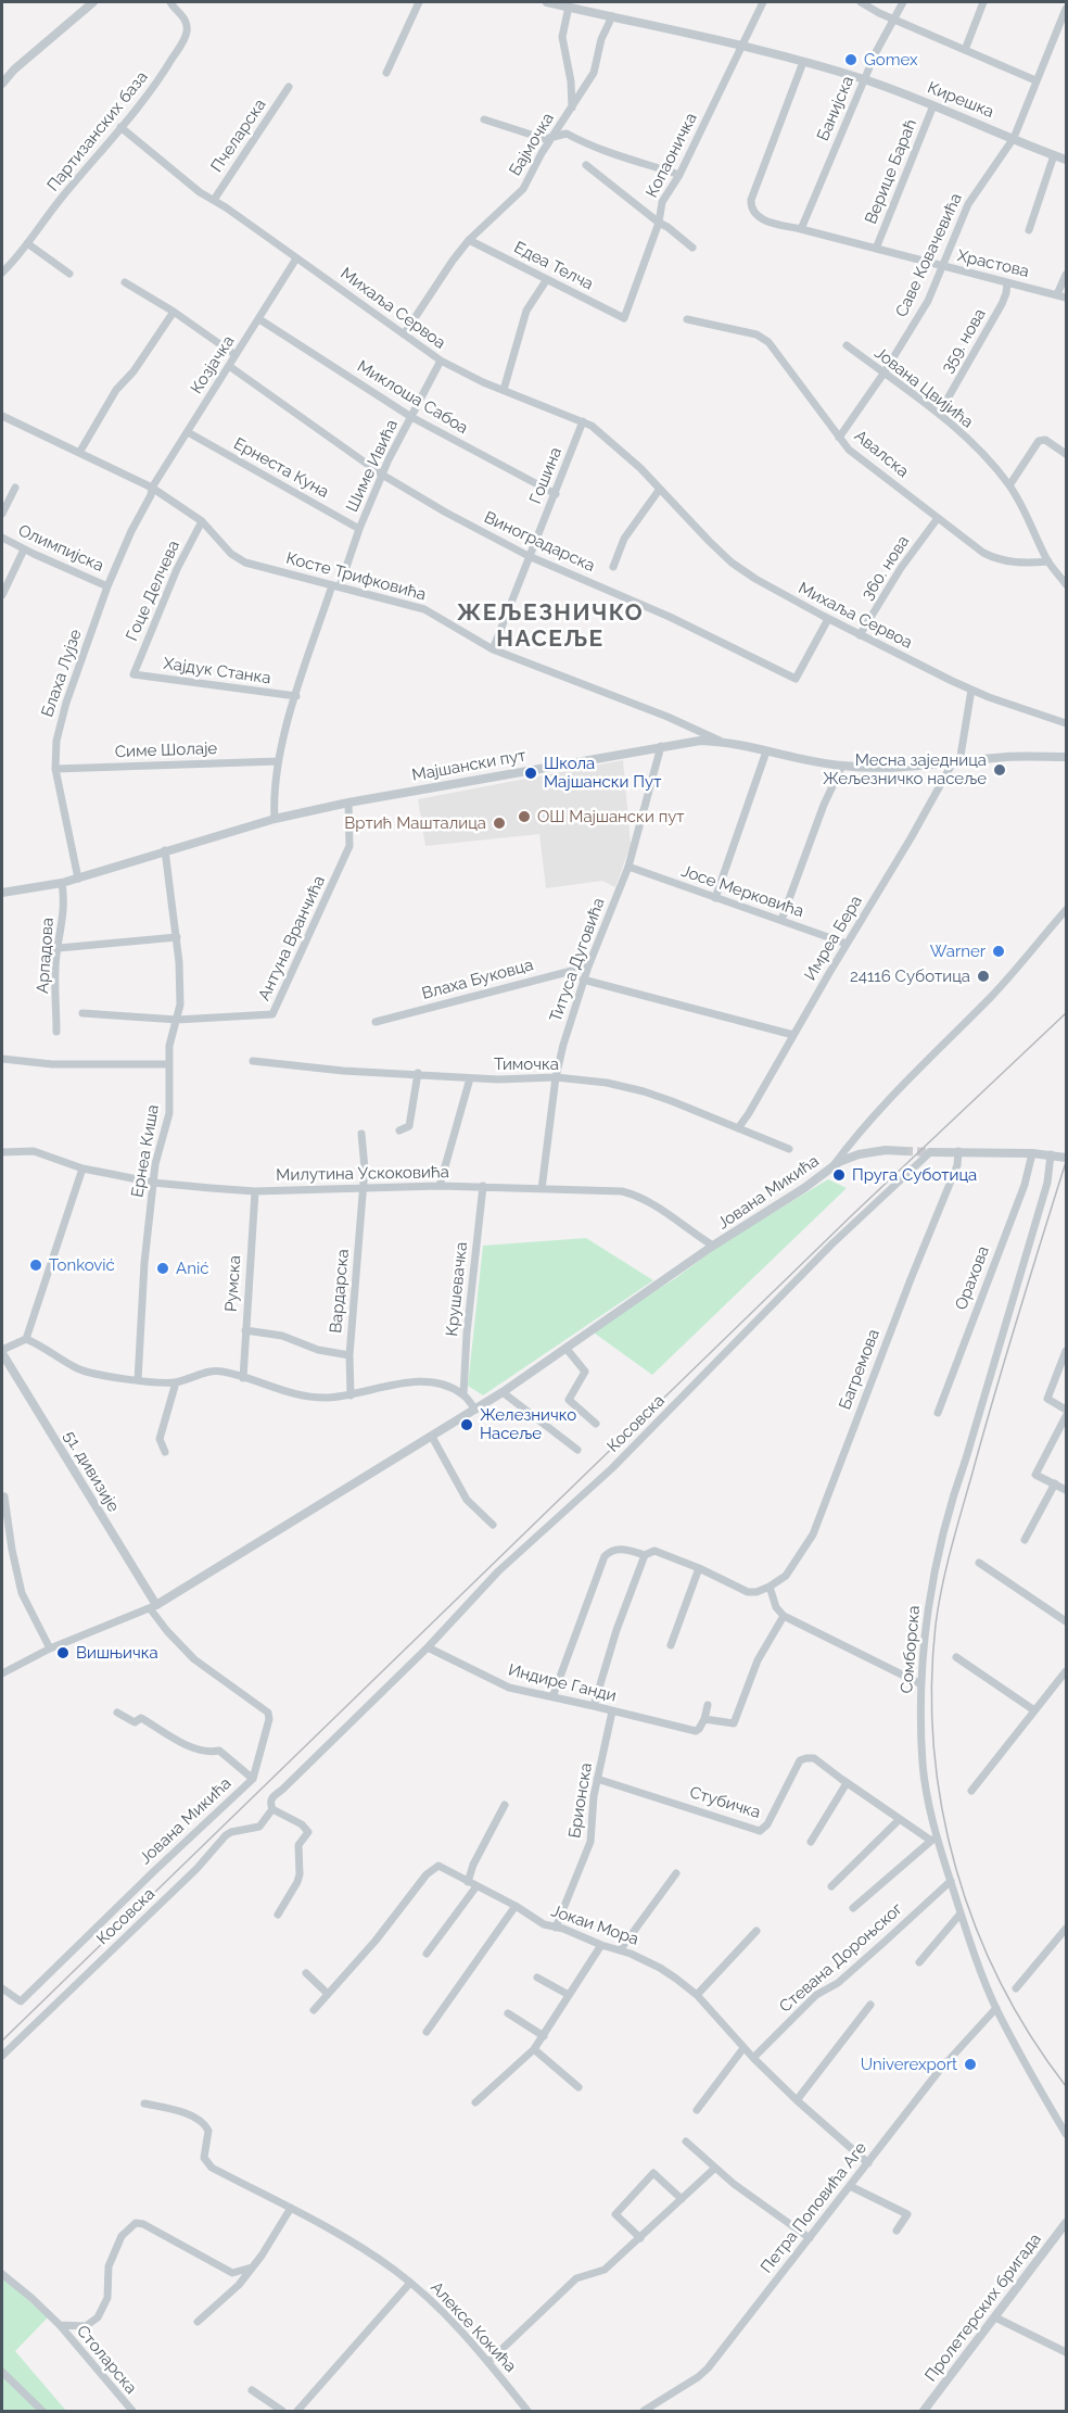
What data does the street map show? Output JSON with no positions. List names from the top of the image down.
{
  "streets": {
    "street": [
      "Кирешка",
      "Банијска",
      "Партизанских база",
      "Пчеларска",
      "Бајмочка",
      "Копаоничка",
      "Верице Бараћ",
      "Саве Ковачевића",
      "Храстова",
      "Едеа Телча",
      "Михаља Сервоа",
      "359. нова",
      "Козјачка",
      "Јована Цвијића",
      "Миклоша Сабоа",
      "Авалска",
      "Шиме Ивића",
      "Ернеста Куна",
      "Гошина",
      "Виноградарска",
      "Олимпијска",
      "360. нова",
      "Косте Трифковића",
      "Гоце Делчева",
      "Хајдук Станка",
      "Блаха Лујзе",
      "Симе Шолаје",
      "Мајшански пут",
      "Јосе Мерковића",
      "Антуна Вранчића",
      "Имреа Бера",
      "Арпадова",
      "Титуса Дуговића",
      "Влаха Буковца",
      "Тимочка",
      "Ернеа Киша",
      "Милутина Ускоковића",
      "Јована Микића",
      "Орахова",
      "Румска",
      "Крушевачка",
      "Вардарска",
      "Багремова",
      "Косовска",
      "51. дивизије",
      "Сомборска",
      "Индире Ганди",
      "Брионска",
      "Стубичка",
      "Јокаи Мора",
      "Стевана Дороњског",
      "Петра Поповића Аге",
      "Пролетерских бригада",
      "Алексе Кокића",
      "Столарска"
    ]
  },
  "crossings": [
    ["Кирешка", "Банијска"],
    ["Кирешка", "Бајмочка"],
    ["Кирешка", "Копаоничка"],
    ["Кирешка", "Верице Бараћ"],
    ["Кирешка", "Саве Ковачевића"],
    ["Банијска", "Храстова"],
    ["Партизанских база", "Михаља Сервоа"],
    ["Пчеларска", "Михаља Сервоа"],
    ["Бајмочка", "Едеа Телча"],
    ["Бајмочка", "Михаља Сервоа"],
    ["Копаоничка", "Едеа Телча"],
    ["Верице Бараћ", "Храстова"],
    ["Саве Ковачевића", "Храстова"],
    ["Саве Ковачевића", "Јована Цвијића"],
    ["Саве Ковачевића", "Авалска"],
    ["Храстова", "359. нова"],
    ["Михаља Сервоа", "Козјачка"],
    ["Михаља Сервоа", "Шиме Ивића"],
    ["Михаља Сервоа", "Гошина"],
    ["Михаља Сервоа", "Виноградарска"],
    ["Михаља Сервоа", "360. нова"],
    ["Михаља Сервоа", "Имреа Бера"],
    ["359. нова", "Јована Цвијића"],
    ["Козјачка", "Миклоша Сабоа"],
    ["Козјачка", "Ернеста Куна"],
    ["Козјачка", "Виноградарска"],
    ["Козјачка", "Косте Трифковића"],
    ["Козјачка", "Блаха Лујзе"],
    ["Јована Цвијића", "Авалска"],
    ["Миклоша Сабоа", "Шиме Ивића"],
    ["Миклоша Сабоа", "Гошина"],
    ["Авалска", "360. нова"],
    ["Шиме Ивића", "Ернеста Куна"],
    ["Шиме Ивића", "Виноградарска"],
    ["Шиме Ивића", "Косте Трифковића"],
    ["Шиме Ивића", "Хајдук Станка"],
    ["Шиме Ивића", "Симе Шолаје"],
    ["Шиме Ивића", "Мајшански пут"],
    ["Гошина", "Виноградарска"],
    ["Гошина", "Косте Трифковића"],
    ["Олимпијска", "Блаха Лујзе"],
    ["Косте Трифковића", "Гоце Делчева"],
    ["Косте Трифковића", "Блаха Лујзе"],
    ["Косте Трифковића", "Мајшански пут"],
    ["Гоце Делчева", "Хајдук Станка"],
    ["Блаха Лујзе", "Симе Шолаје"],
    ["Блаха Лујзе", "Мајшански пут"],
    ["Мајшански пут", "Антуна Вранчића"],
    ["Мајшански пут", "Имреа Бера"],
    ["Мајшански пут", "Арпадова"],
    ["Мајшански пут", "Титуса Дуговића"],
    ["Мајшански пут", "Ернеа Киша"],
    ["Јосе Мерковића", "Имреа Бера"],
    ["Јосе Мерковића", "Титуса Дуговића"],
    ["Антуна Вранчића", "Ернеа Киша"],
    ["Имреа Бера", "Тимочка"],
    ["Титуса Дуговића", "Влаха Буковца"],
    ["Титуса Дуговића", "Тимочка"],
    ["Титуса Дуговића", "Милутина Ускоковића"],
    ["Ернеа Киша", "Милутина Ускоковића"],
    ["Милутина Ускоковића", "Јована Микића"],
    ["Милутина Ускоковића", "Румска"],
    ["Милутина Ускоковића", "Крушевачка"],
    ["Милутина Ускоковића", "Вардарска"],
    ["Јована Микића", "51. дивизије"],
    ["Орахова", "Косовска"],
    ["Багремова", "Косовска"],
    ["Косовска", "Сомборска"],
    ["Косовска", "Индире Ганди"],
    ["Сомборска", "Стубичка"],
    ["Сомборска", "Стевана Дороњског"],
    ["Сомборска", "Петра Поповића Аге"],
    ["Индире Ганди", "Брионска"],
    ["Брионска", "Стубичка"],
    ["Брионска", "Јокаи Мора"],
    ["Јокаи Мора", "Стевана Дороњског"],
    ["Јокаи Мора", "Петра Поповића Аге"]
  ],
  "districts": ["ЖЕЉЕЗНИЧКО НАСЕЉЕ"],
  "places": [
    "Gomex",
    "Месна заједница Жељезничко насеље",
    "Школа Мајшански Пут",
    "ОШ Мајшански пут",
    "Вртић Машталица",
    "Warner",
    "24116 Суботица",
    "Пруга Суботица",
    "Tonković",
    "Anić",
    "Железничко Насеље",
    "Вишњичка",
    "Univerexport"
  ]
}
